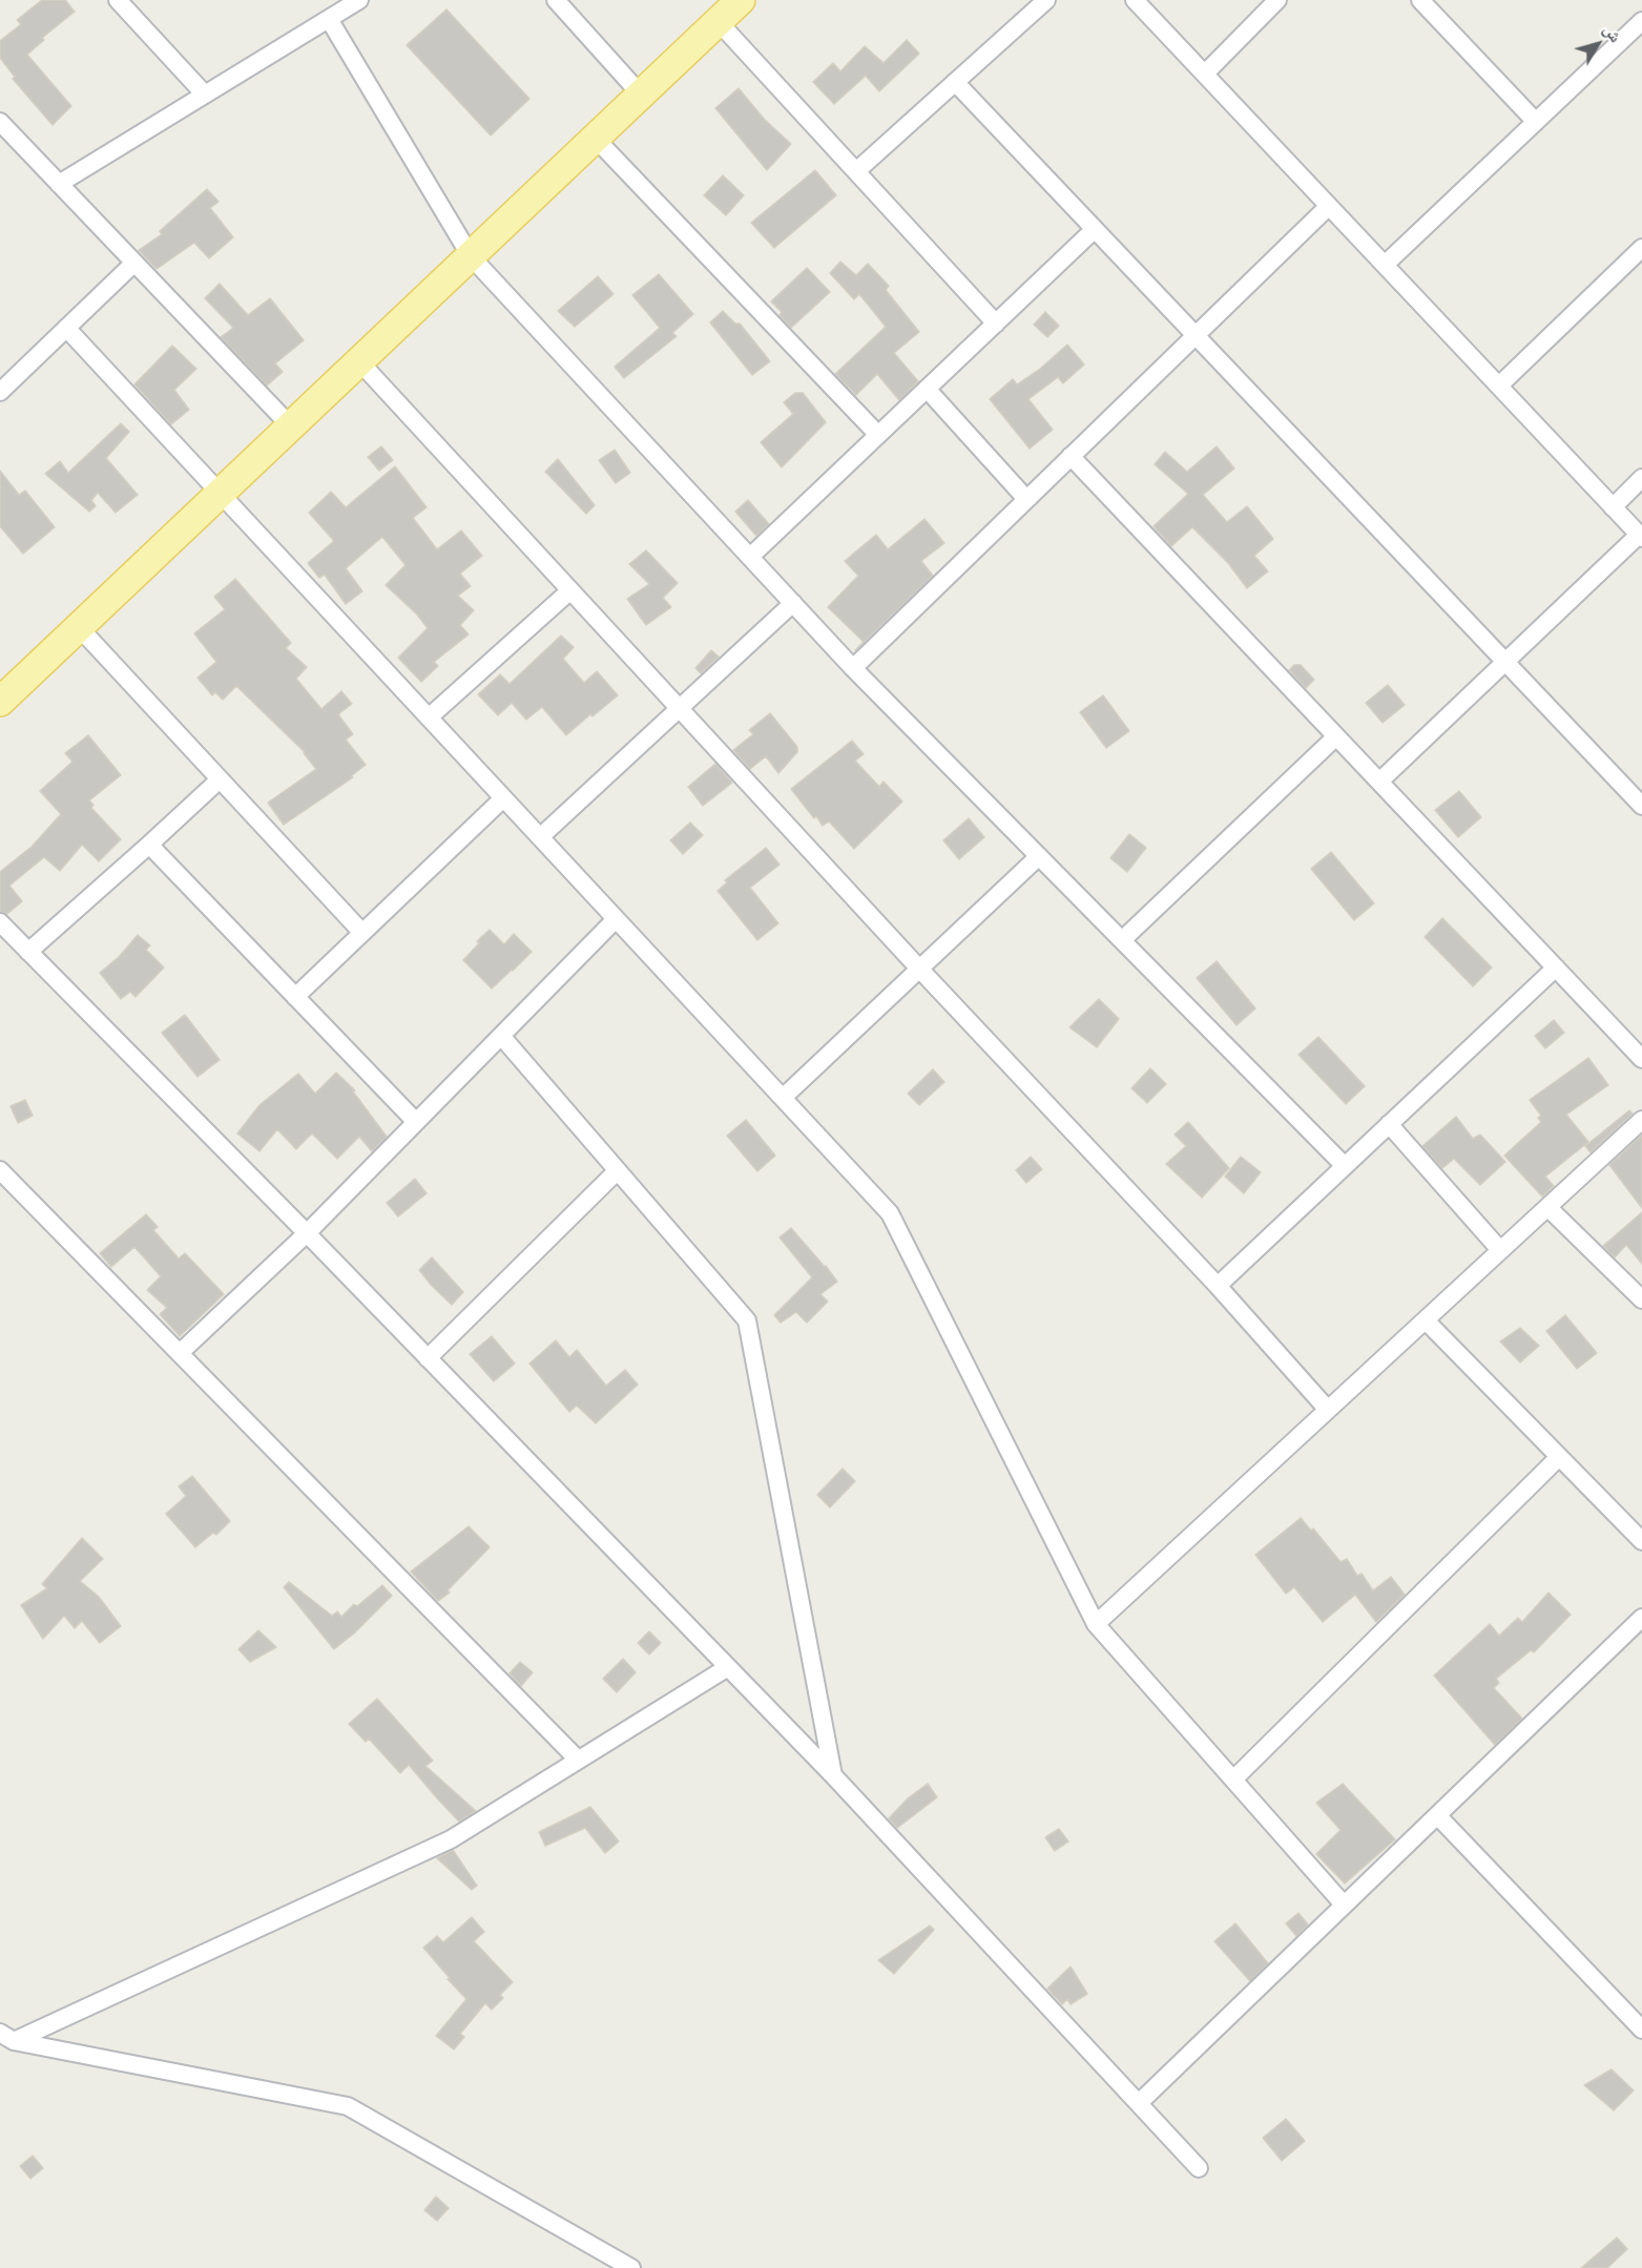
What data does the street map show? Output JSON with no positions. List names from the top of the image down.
{
  "north": "top right"
}
